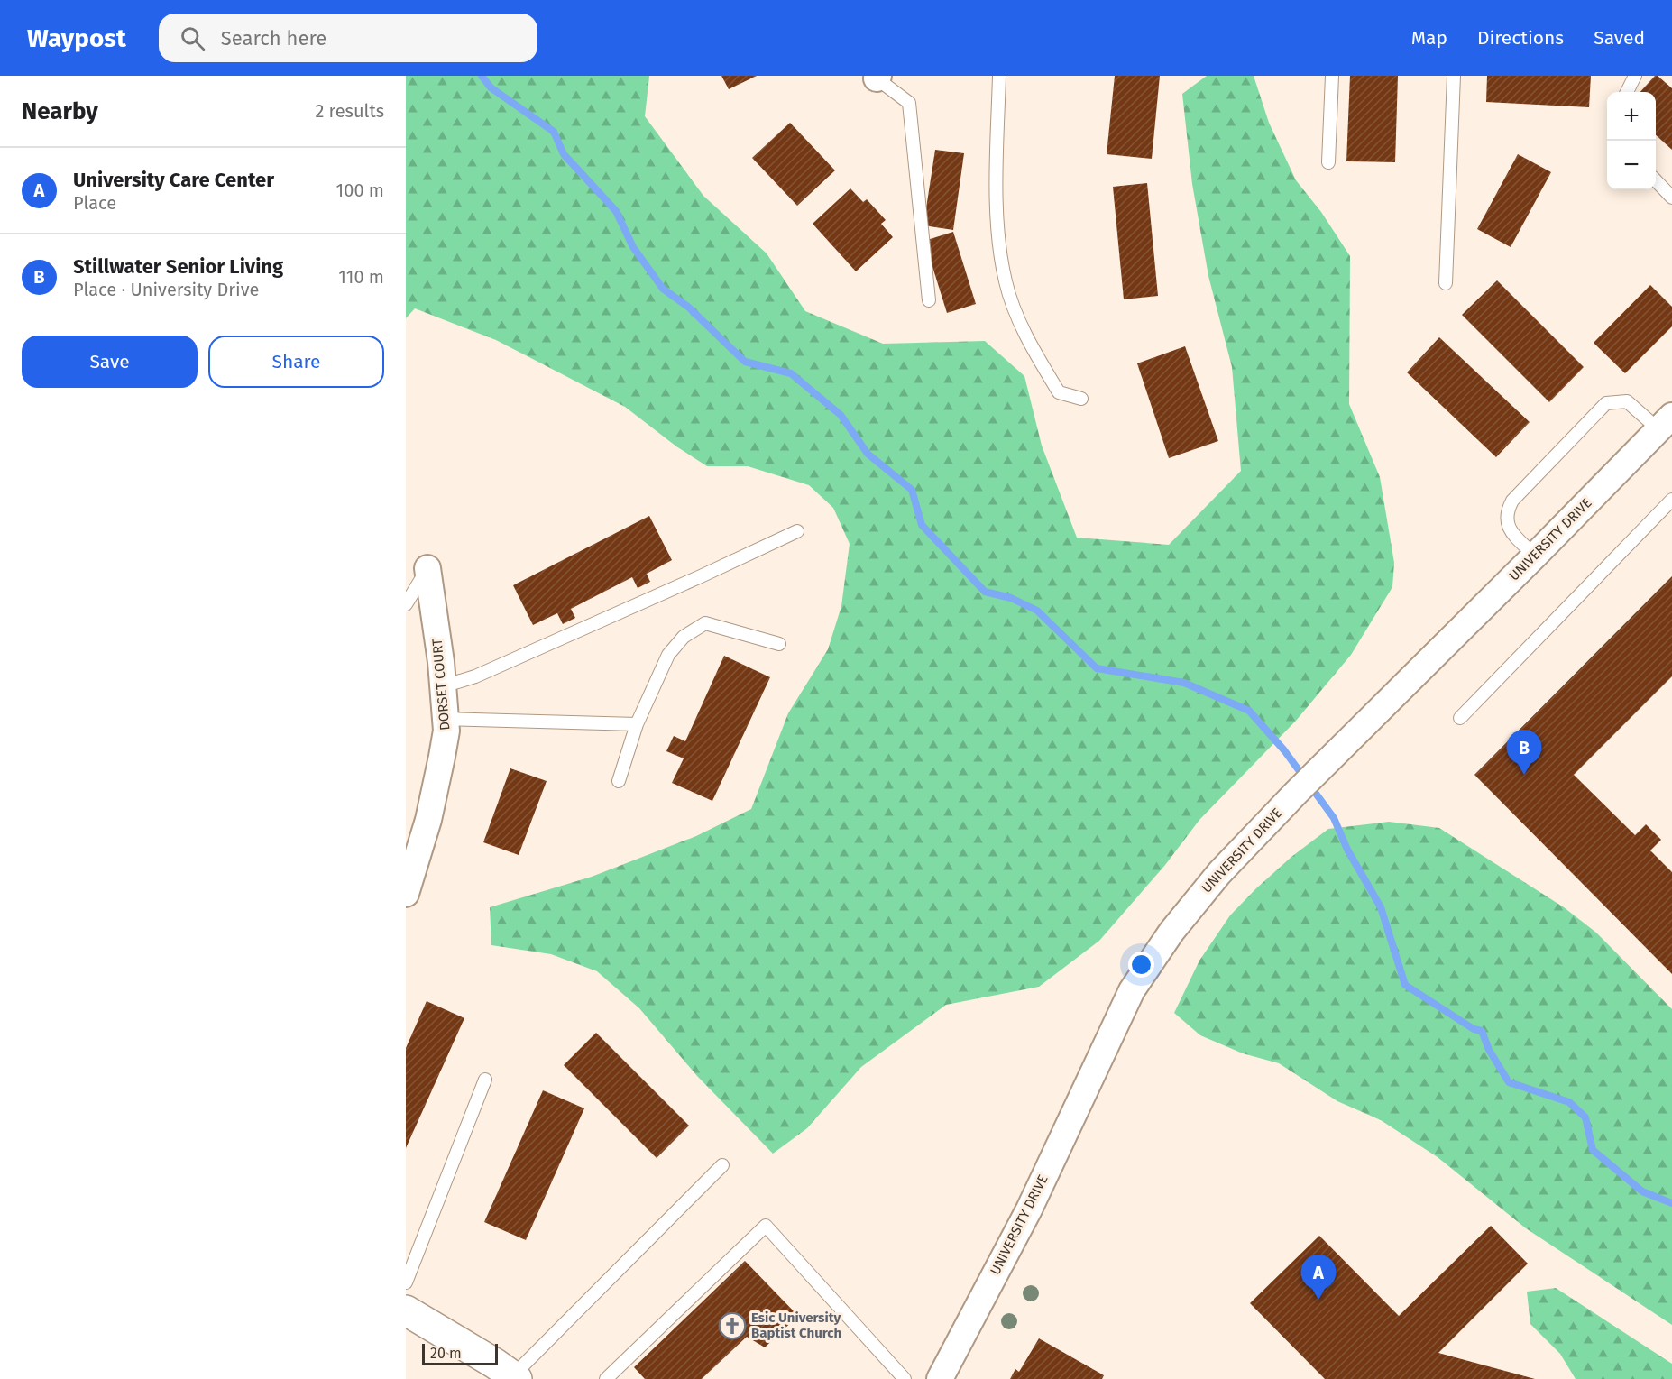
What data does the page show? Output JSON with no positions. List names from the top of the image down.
{
  "streets": {
    "street": ["UNIVERSITY DRIVE", "DORSET COURT"]
  },
  "places": {
    "church": ["Esic University Baptist Church"]
  },
  "scale_bar": "20 m",
  "page": {
    "header": "Waypost",
    "search": "Search here",
    "nav": ["Map", "Directions", "Saved"],
    "heading": ["Nearby", "2 results"],
    "map_buttons": ["+", "−"],
    "list": [
      {
        "mark": "A",
        "name": "University Care Center",
        "note": "Place",
        "value": "100 m"
      },
      {
        "mark": "B",
        "name": "Stillwater Senior Living",
        "note": "Place · University Drive",
        "value": "110 m"
      }
    ],
    "buttons": ["Save", "Share"],
    "pins": ["B", "A"],
    "scale": "20 m"
  }
}
